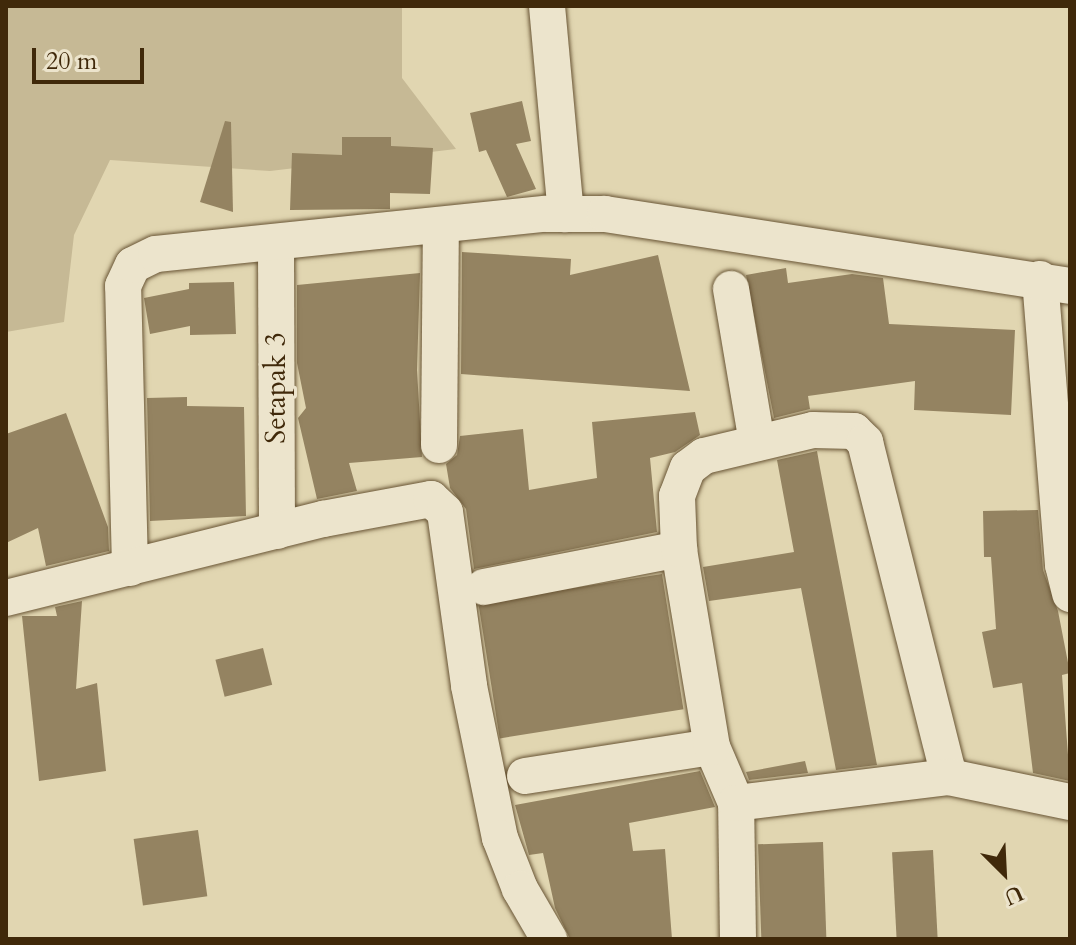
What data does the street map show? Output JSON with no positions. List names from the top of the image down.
{
  "streets": {
    "street": ["Setapak 3"]
  },
  "scale_bar": "20 m",
  "north": "bottom right"
}
